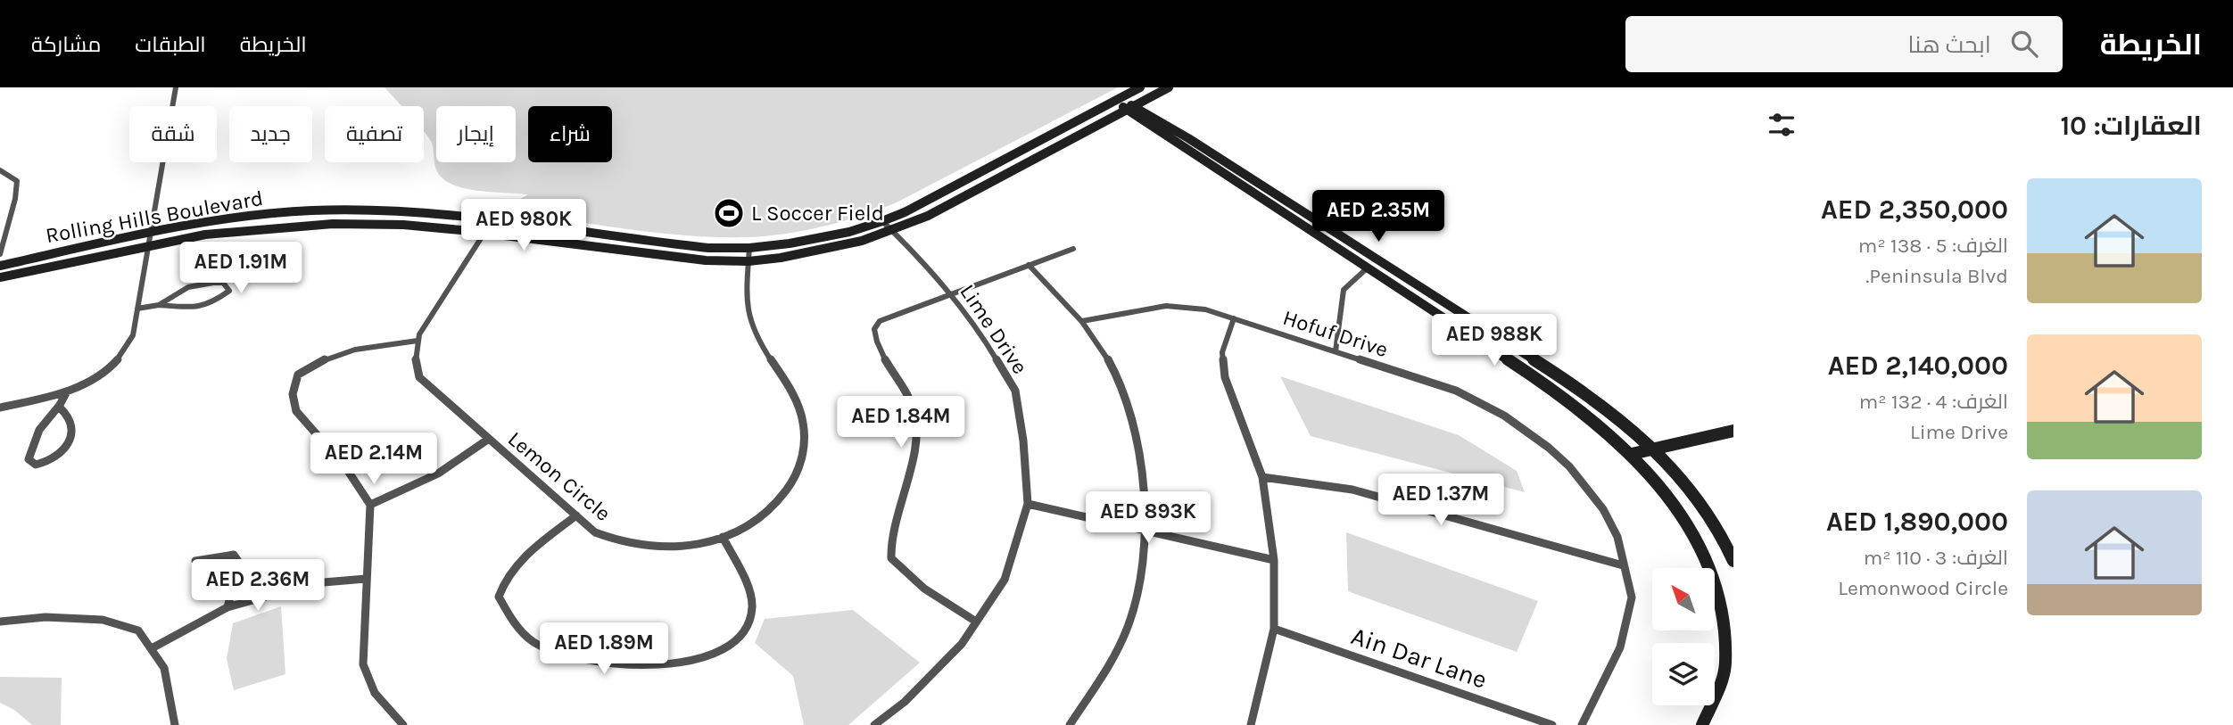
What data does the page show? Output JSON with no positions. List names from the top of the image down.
{
  "streets": {
    "main road": ["Rolling Hills Boulevard"],
    "street": [
      "Lime Drive",
      "Hofuf Drive",
      "Lemon Circle",
      "Ain Dar Lane"
    ]
  },
  "crossings": [
    ["Rolling Hills Boulevard", "Lime Drive"],
    ["Rolling Hills Boulevard", "Lemon Circle"]
  ],
  "places": {
    "sports": ["L Soccer Field"]
  },
  "north": "top left",
  "page": {
    "header": "الخريطة",
    "search": "ابحث هنا",
    "nav": ["الخريطة", "الطبقات", "مشاركة"],
    "heading": "العقارات: 10",
    "chip": [
      "شراء",
      "إيجار",
      "تصفية",
      "جديد",
      "شقة"
    ],
    "list": [
      {
        "name": "AED 2,350,000",
        "note": "الغرف: 5 · 138 m² · Peninsula Blvd."
      },
      {
        "name": "AED 2,140,000",
        "note": "الغرف: 4 · 132 m² · Lime Drive"
      },
      {
        "name": "AED 1,890,000",
        "note": "الغرف: 3 · 110 m² · Lemonwood Circle"
      }
    ],
    "price": [
      "AED 2.35M",
      "AED 980K",
      "AED 1.91M",
      "AED 988K",
      "AED 1.84M",
      "AED 2.14M",
      "AED 1.37M",
      "AED 893K",
      "AED 2.36M",
      "AED 1.89M"
    ]
  }
}
